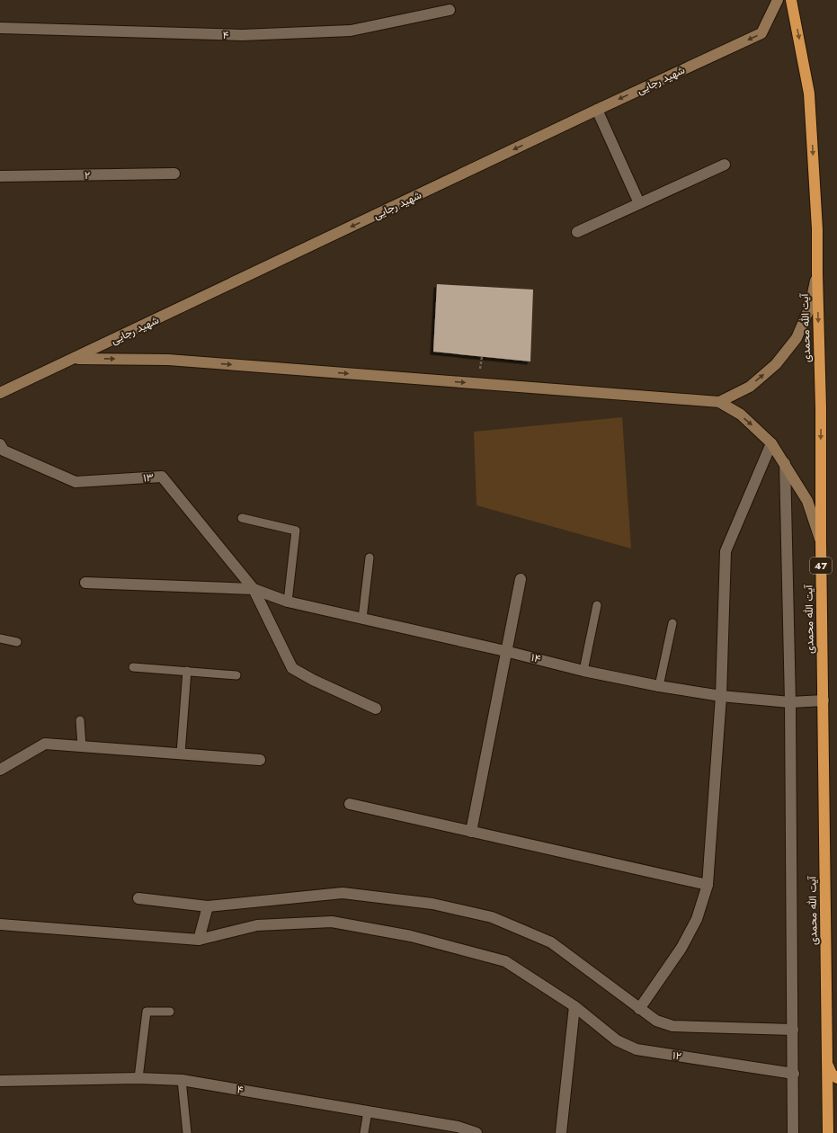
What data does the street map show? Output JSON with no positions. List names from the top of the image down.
{
  "streets": {
    "highway": ["آیت الله محمدی", "47"],
    "street": [
      "۴",
      "شهید رجایی",
      "۲",
      "۱۳",
      "۱۴",
      "۱۲"
    ]
  },
  "crossings": [
    ["آیت الله محمدی", "۱۴"],
    ["۱۳", "۱۴"]
  ],
  "one_way": ["شهید رجایی", "آیت الله محمدی"]
}
